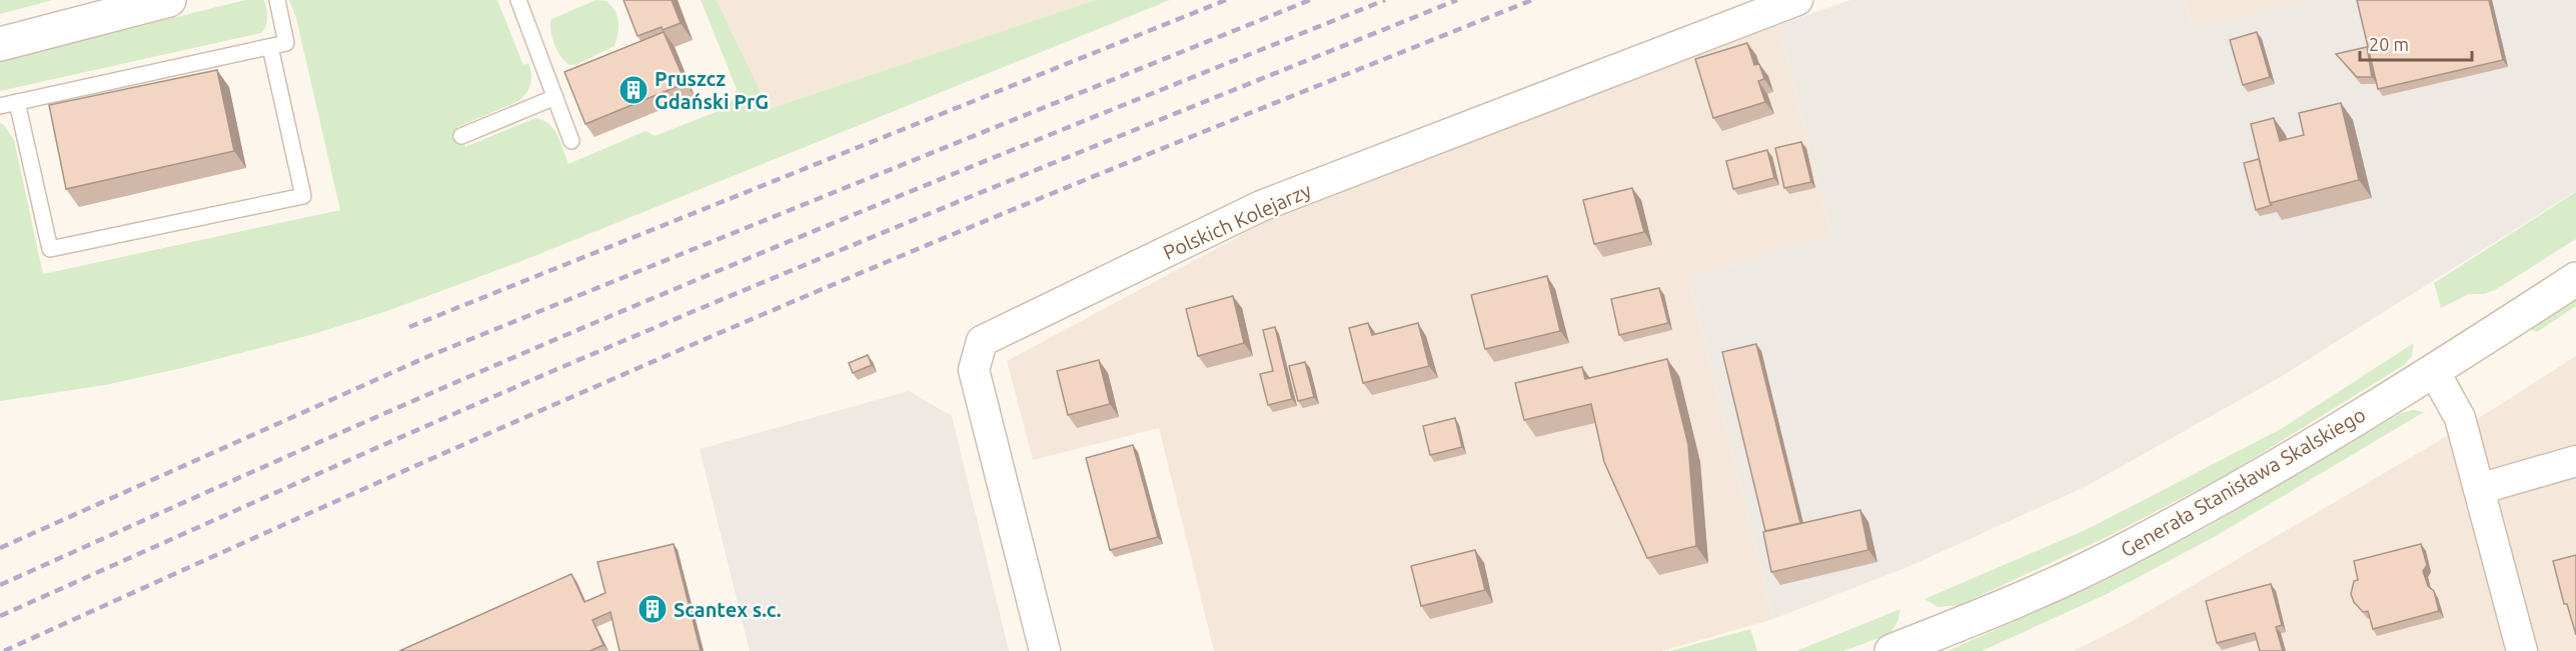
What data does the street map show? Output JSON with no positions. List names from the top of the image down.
{
  "streets": {
    "street": ["Polskich Kolejarzy", "Generała Stanisława Skalskiego"]
  },
  "places": {
    "building": ["Pruszcz Gdański PrG", "Scantex s.c."]
  },
  "scale_bar": "20 m"
}
